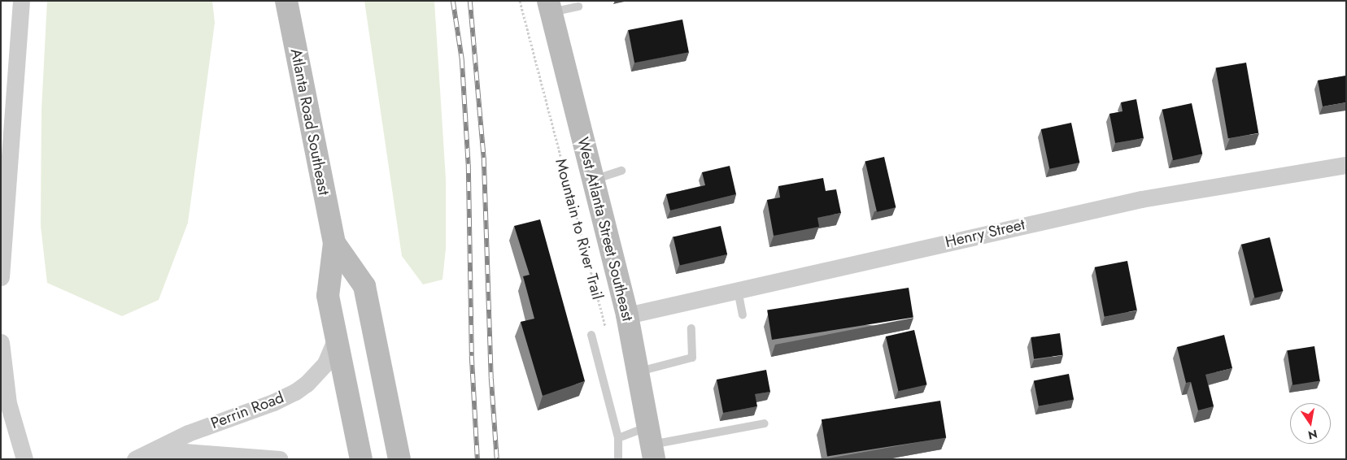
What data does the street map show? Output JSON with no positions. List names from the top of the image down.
{
  "streets": {
    "main road": ["Atlanta Road Southeast", "West Atlanta Street Southeast"],
    "street": ["Henry Street", "Perrin Road"],
    "path": ["Mountain to River Trail"]
  },
  "crossings": [
    ["Atlanta Road Southeast", "Perrin Road"],
    ["West Atlanta Street Southeast", "Henry Street"]
  ],
  "north": "bottom"
}
